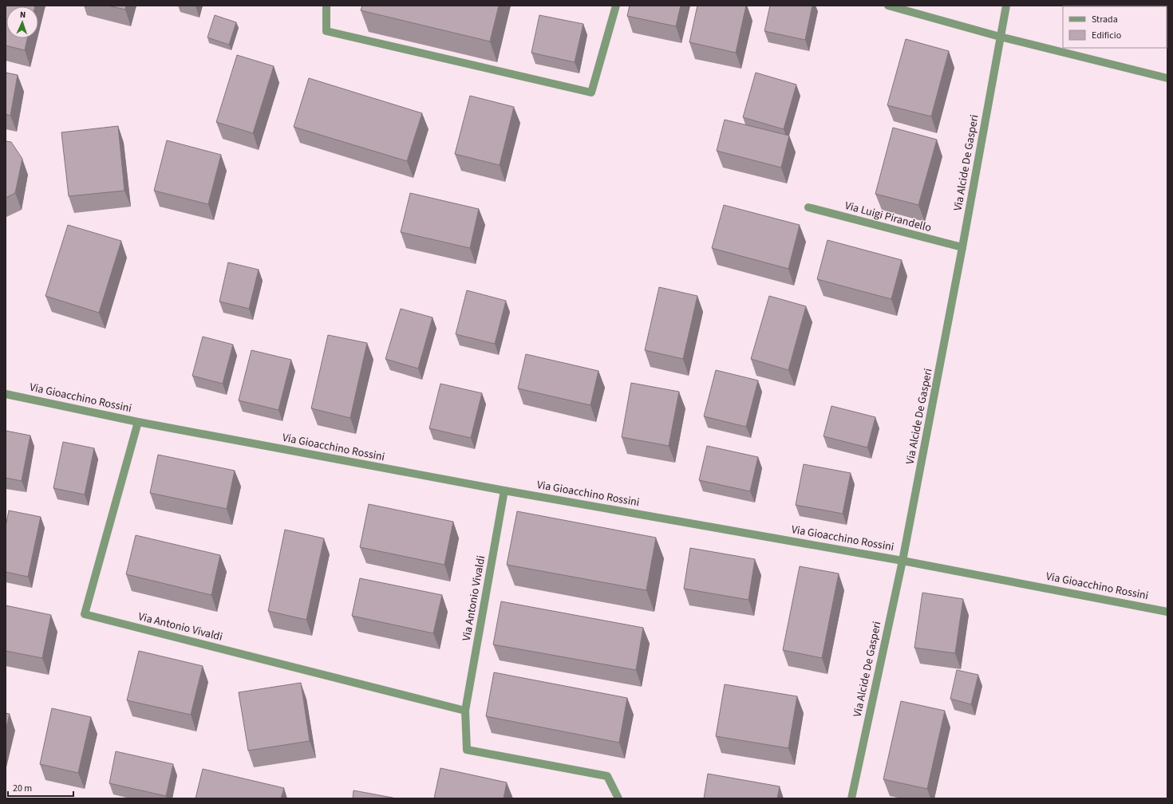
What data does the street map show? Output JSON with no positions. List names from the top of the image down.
{
  "streets": {
    "street": [
      "Via Alcide De Gasperi",
      "Via Luigi Pirandello",
      "Via Gioacchino Rossini",
      "Via Antonio Vivaldi"
    ]
  },
  "crossings": [
    ["Via Alcide De Gasperi", "Via Luigi Pirandello"],
    ["Via Alcide De Gasperi", "Via Gioacchino Rossini"],
    ["Via Gioacchino Rossini", "Via Antonio Vivaldi"]
  ],
  "legend": ["Strada", "Edificio"],
  "scale_bar": "20 m",
  "north": "top"
}
